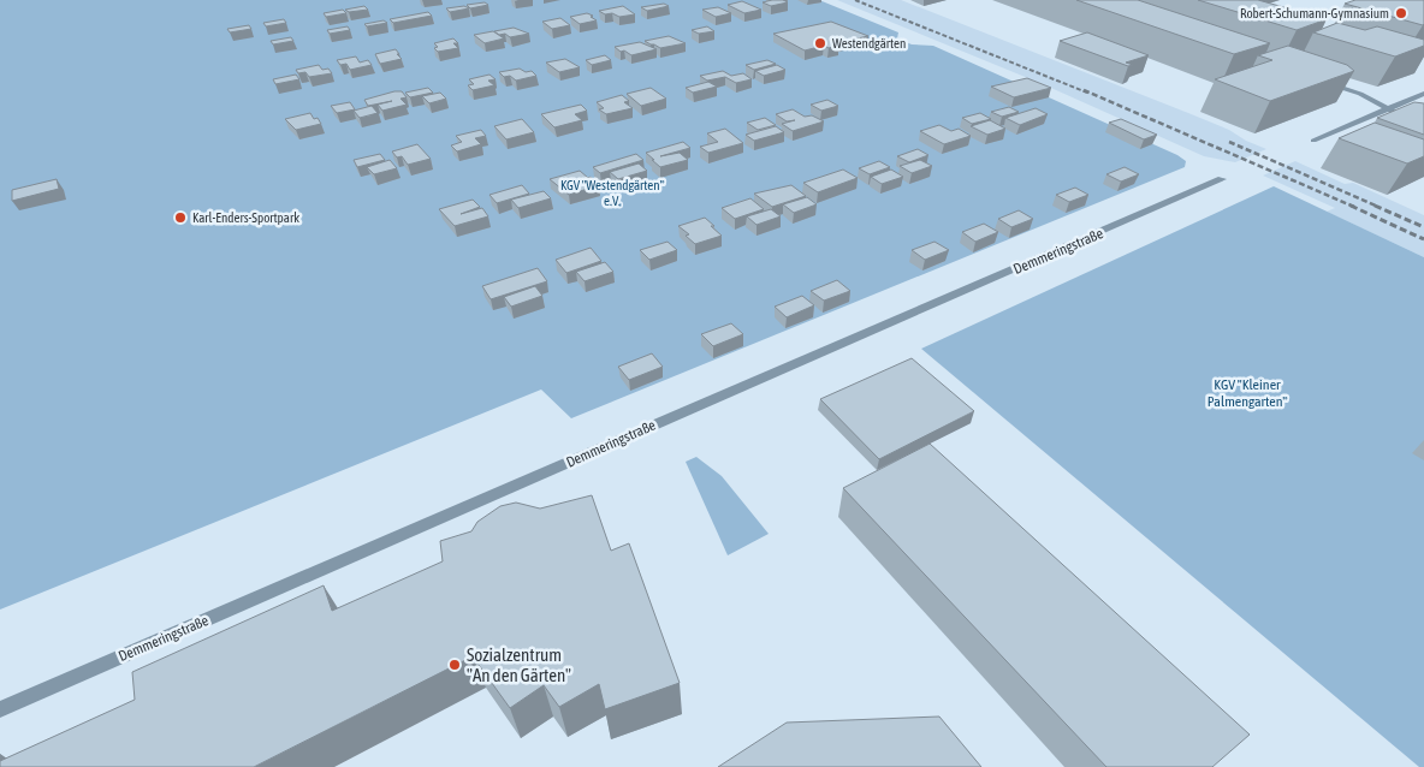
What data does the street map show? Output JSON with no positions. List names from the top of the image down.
{
  "streets": {
    "street": ["Demmeringstraße"]
  },
  "parks": ["KGV \"Westendgärten\" e.V.", "KGV \"Kleiner Palmengarten\""],
  "places": [
    "Robert-Schumann-Gymnasium",
    "Westendgärten",
    "Karl-Enders-Sportpark",
    "Sozialzentrum \"An den Gärten\""
  ]
}
